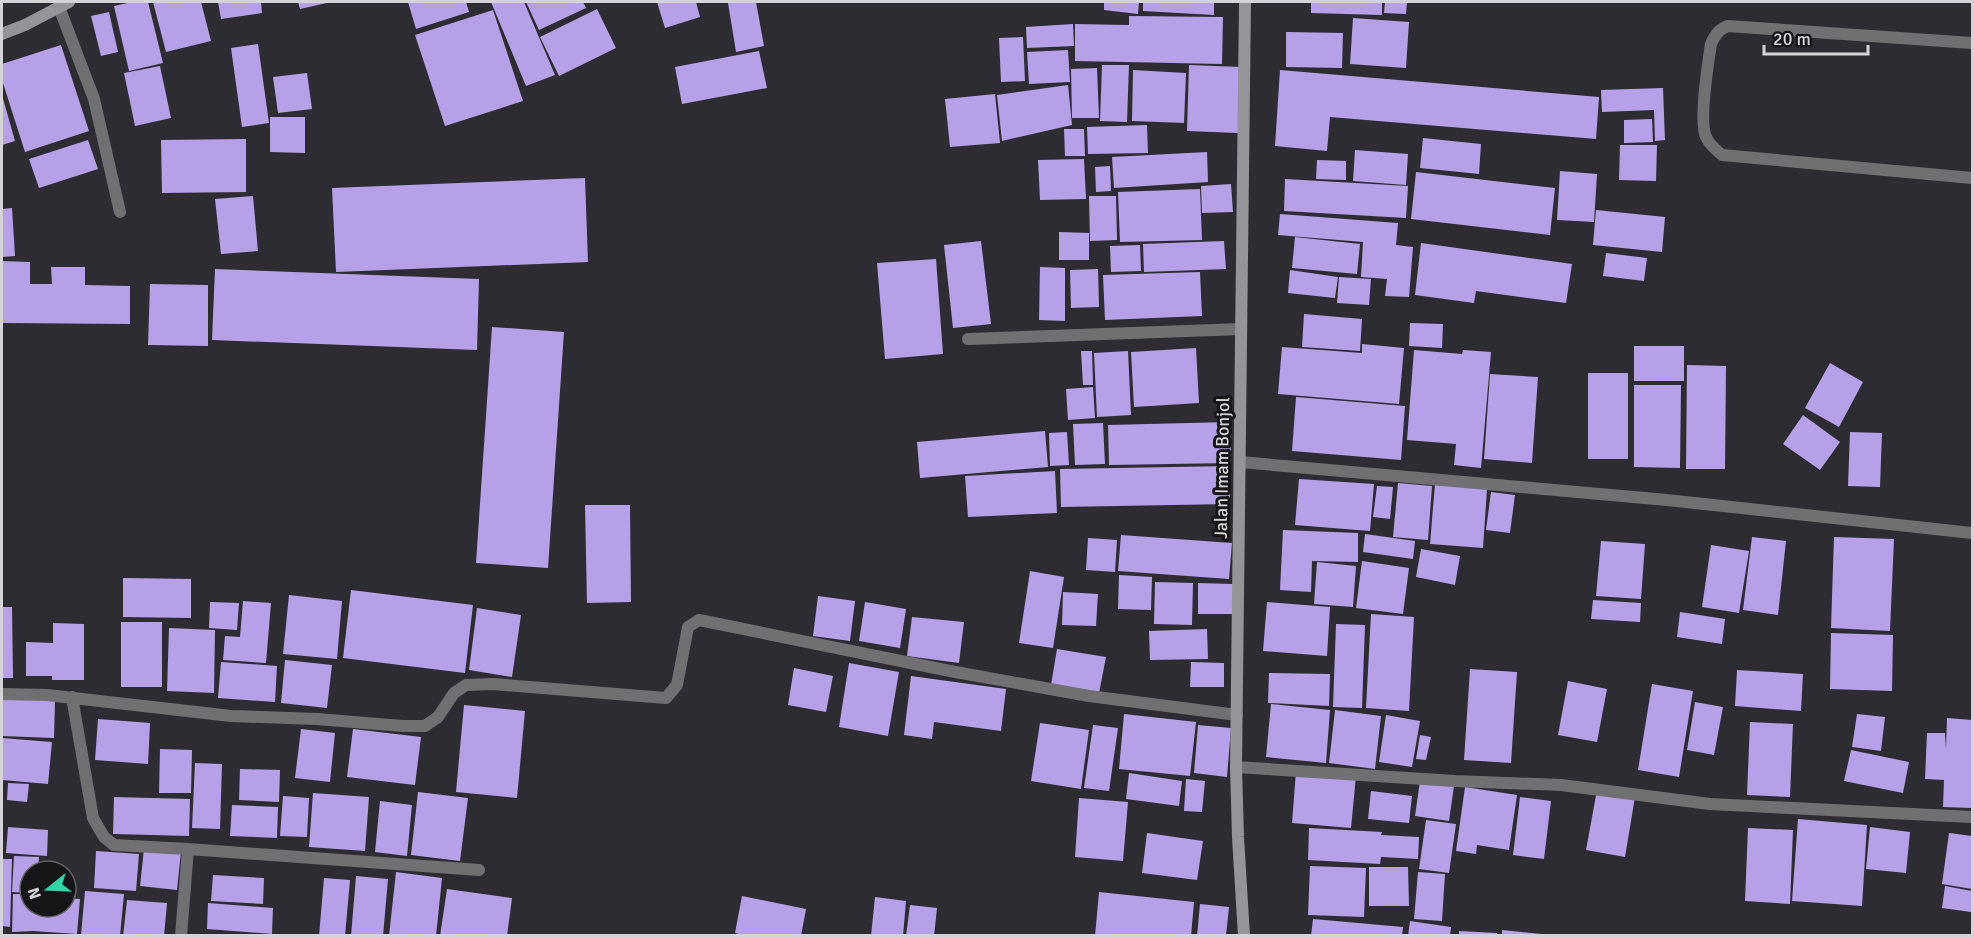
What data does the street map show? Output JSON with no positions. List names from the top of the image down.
{
  "streets": {
    "main road": ["Jalan Imam Bonjol"]
  },
  "scale_bar": "20 m",
  "north": "left"
}
